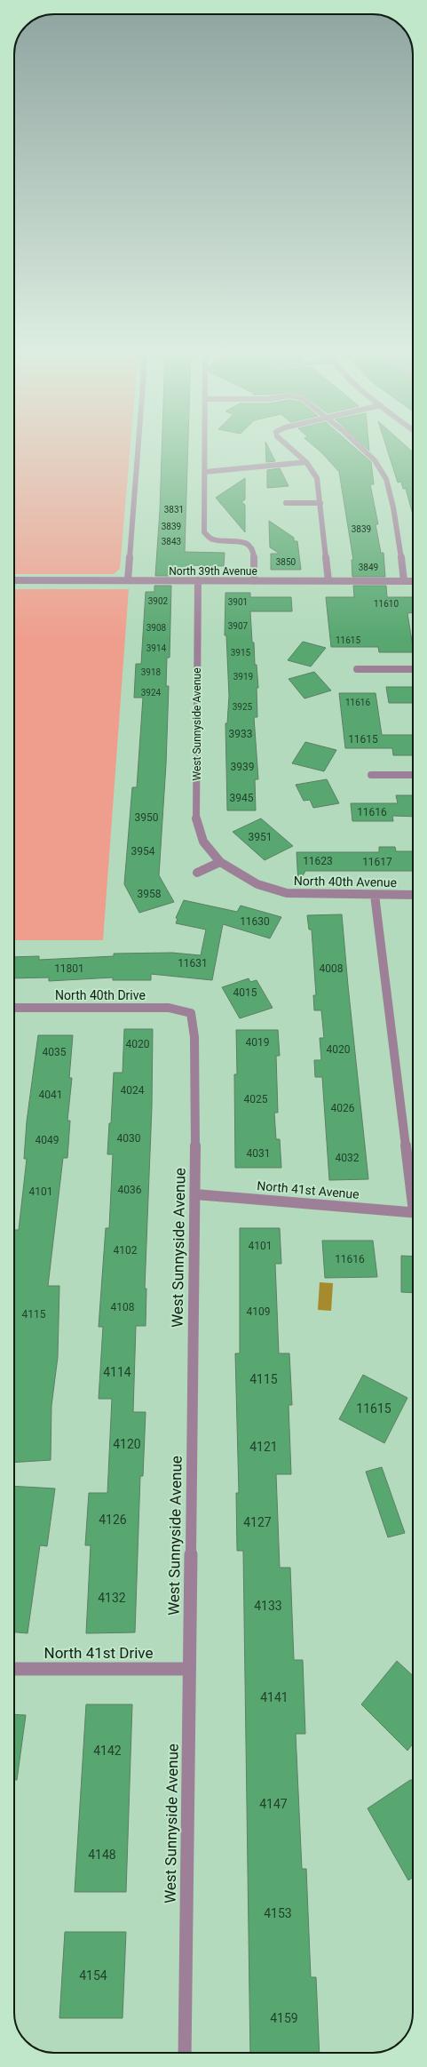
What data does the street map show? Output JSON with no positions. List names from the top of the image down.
{
  "streets": {
    "street": [
      "North 39th Avenue",
      "West Sunnyside Avenue",
      "North 40th Avenue",
      "North 40th Drive",
      "North 41st Avenue",
      "North 41st Drive"
    ]
  },
  "crossings": [
    ["North 39th Avenue", "West Sunnyside Avenue"],
    ["West Sunnyside Avenue", "North 40th Avenue"],
    ["West Sunnyside Avenue", "North 40th Drive"],
    ["West Sunnyside Avenue", "North 41st Avenue"],
    ["West Sunnyside Avenue", "North 41st Drive"]
  ],
  "house_numbers": [
    "3831",
    "3839",
    "3839",
    "3843",
    "3850",
    "3849",
    "3902",
    "3901",
    "11610",
    "3907",
    "3908",
    "11615",
    "3914",
    "3915",
    "3918",
    "3919",
    "3924",
    "11616",
    "3925",
    "3933",
    "11615",
    "3939",
    "3945",
    "11616",
    "3950",
    "3951",
    "3954",
    "11623",
    "11617",
    "3958",
    "11630",
    "11631",
    "11801",
    "4008",
    "4015",
    "4019",
    "4020",
    "4020",
    "4035",
    "4024",
    "4041",
    "4025",
    "4026",
    "4030",
    "4049",
    "4031",
    "4032",
    "4036",
    "4101",
    "4101",
    "4102",
    "11616",
    "4108",
    "4109",
    "4115",
    "4114",
    "4115",
    "11615",
    "4120",
    "4121",
    "4126",
    "4127",
    "4132",
    "4133",
    "4141",
    "4142",
    "4147",
    "4148",
    "4153",
    "4154",
    "4159"
  ]
}
